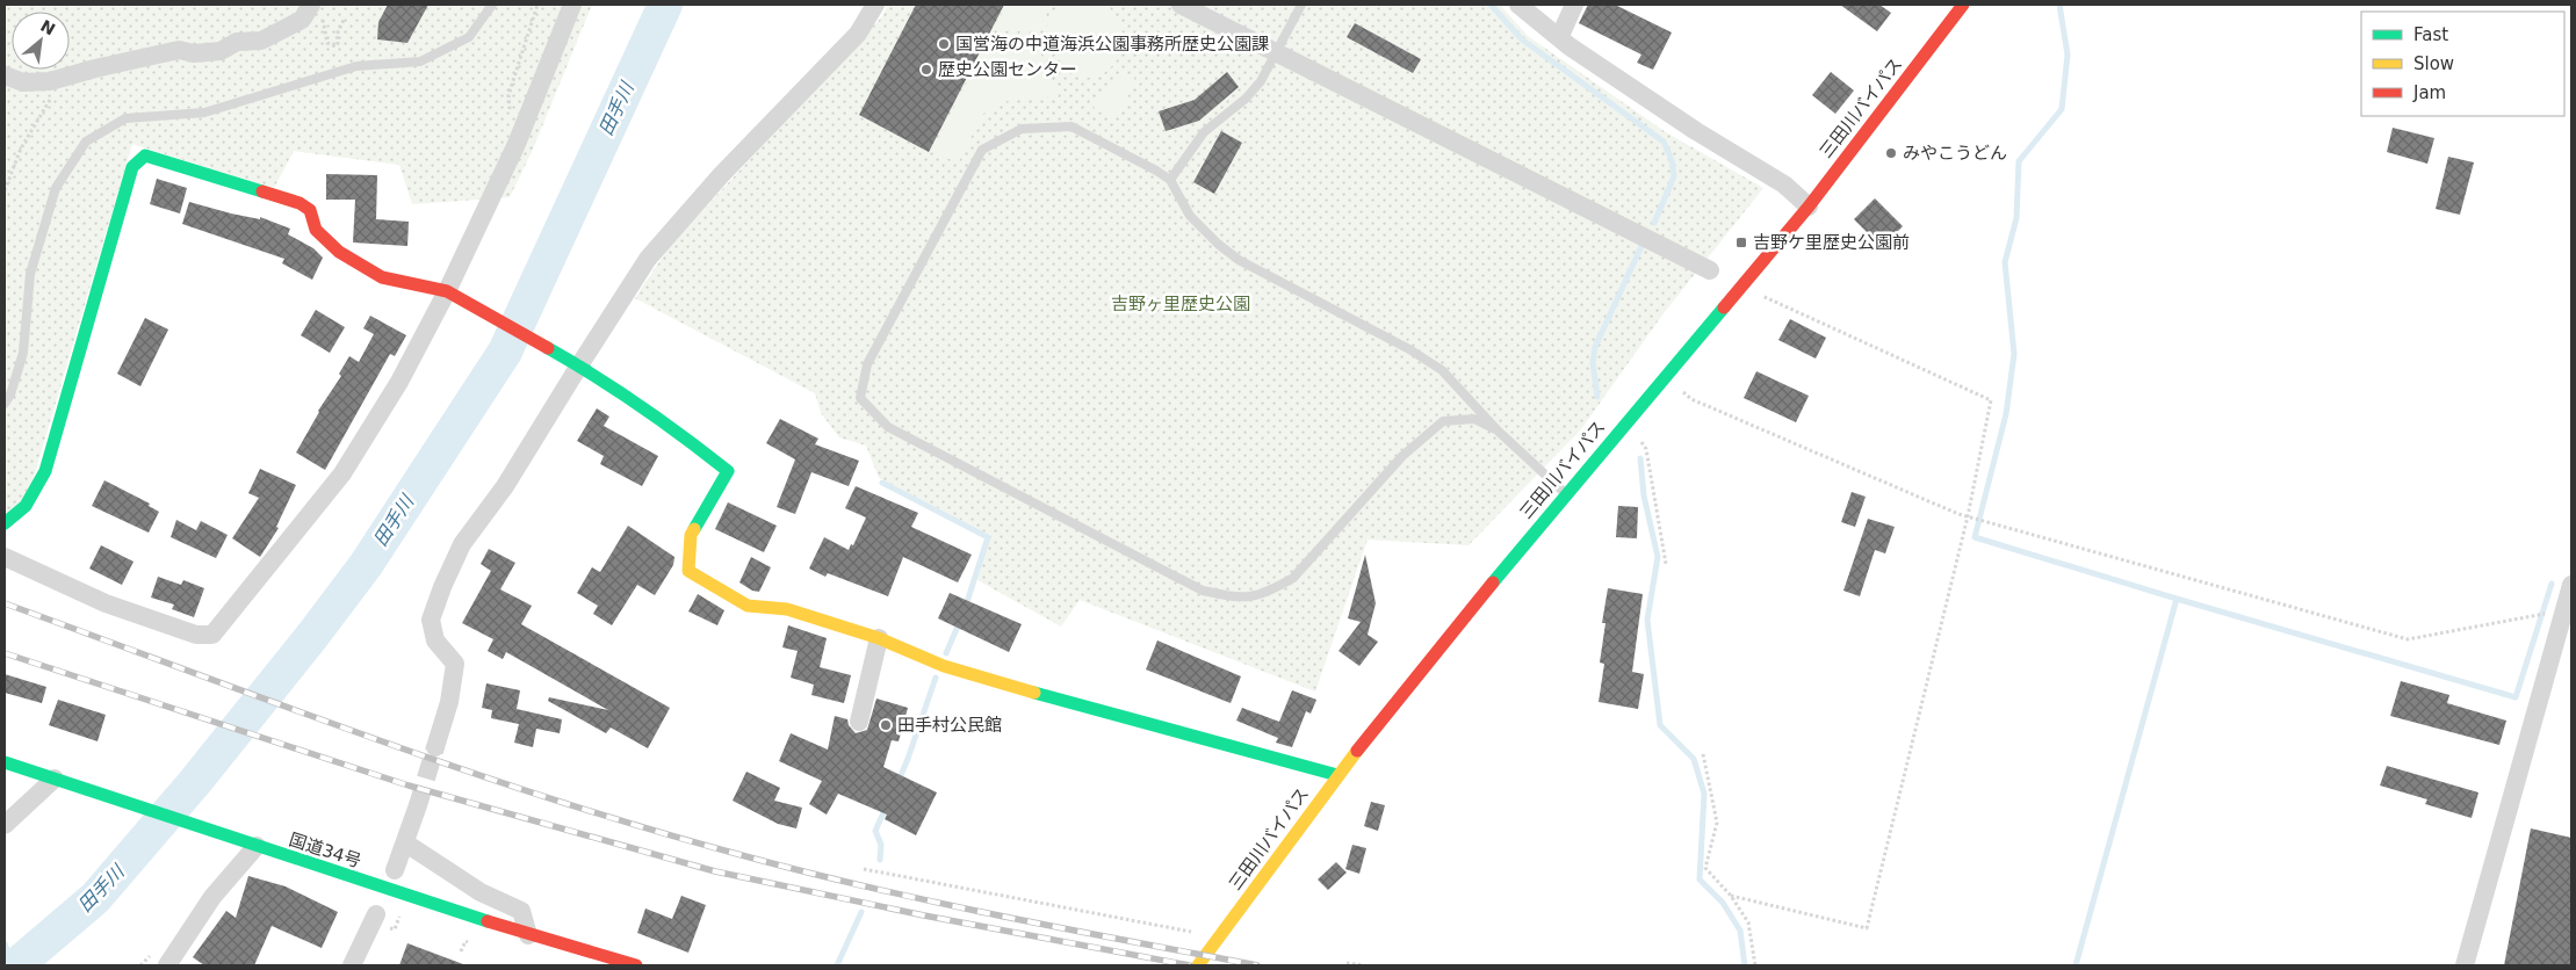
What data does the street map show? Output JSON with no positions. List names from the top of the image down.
{
  "streets": {
    "main road": ["三田川バイパス", "国道34号"]
  },
  "water": ["田手川"],
  "parks": ["吉野ヶ里歴史公園"],
  "places": {
    "other": [
      "国営海の中道海浜公園事務所歴史公園課",
      "歴史公園センター",
      "みやこうどん",
      "田手村公民館"
    ],
    "transit": ["吉野ケ里歴史公園前"]
  },
  "legend": ["Fast", "Slow", "Jam"],
  "north": "top right"
}
